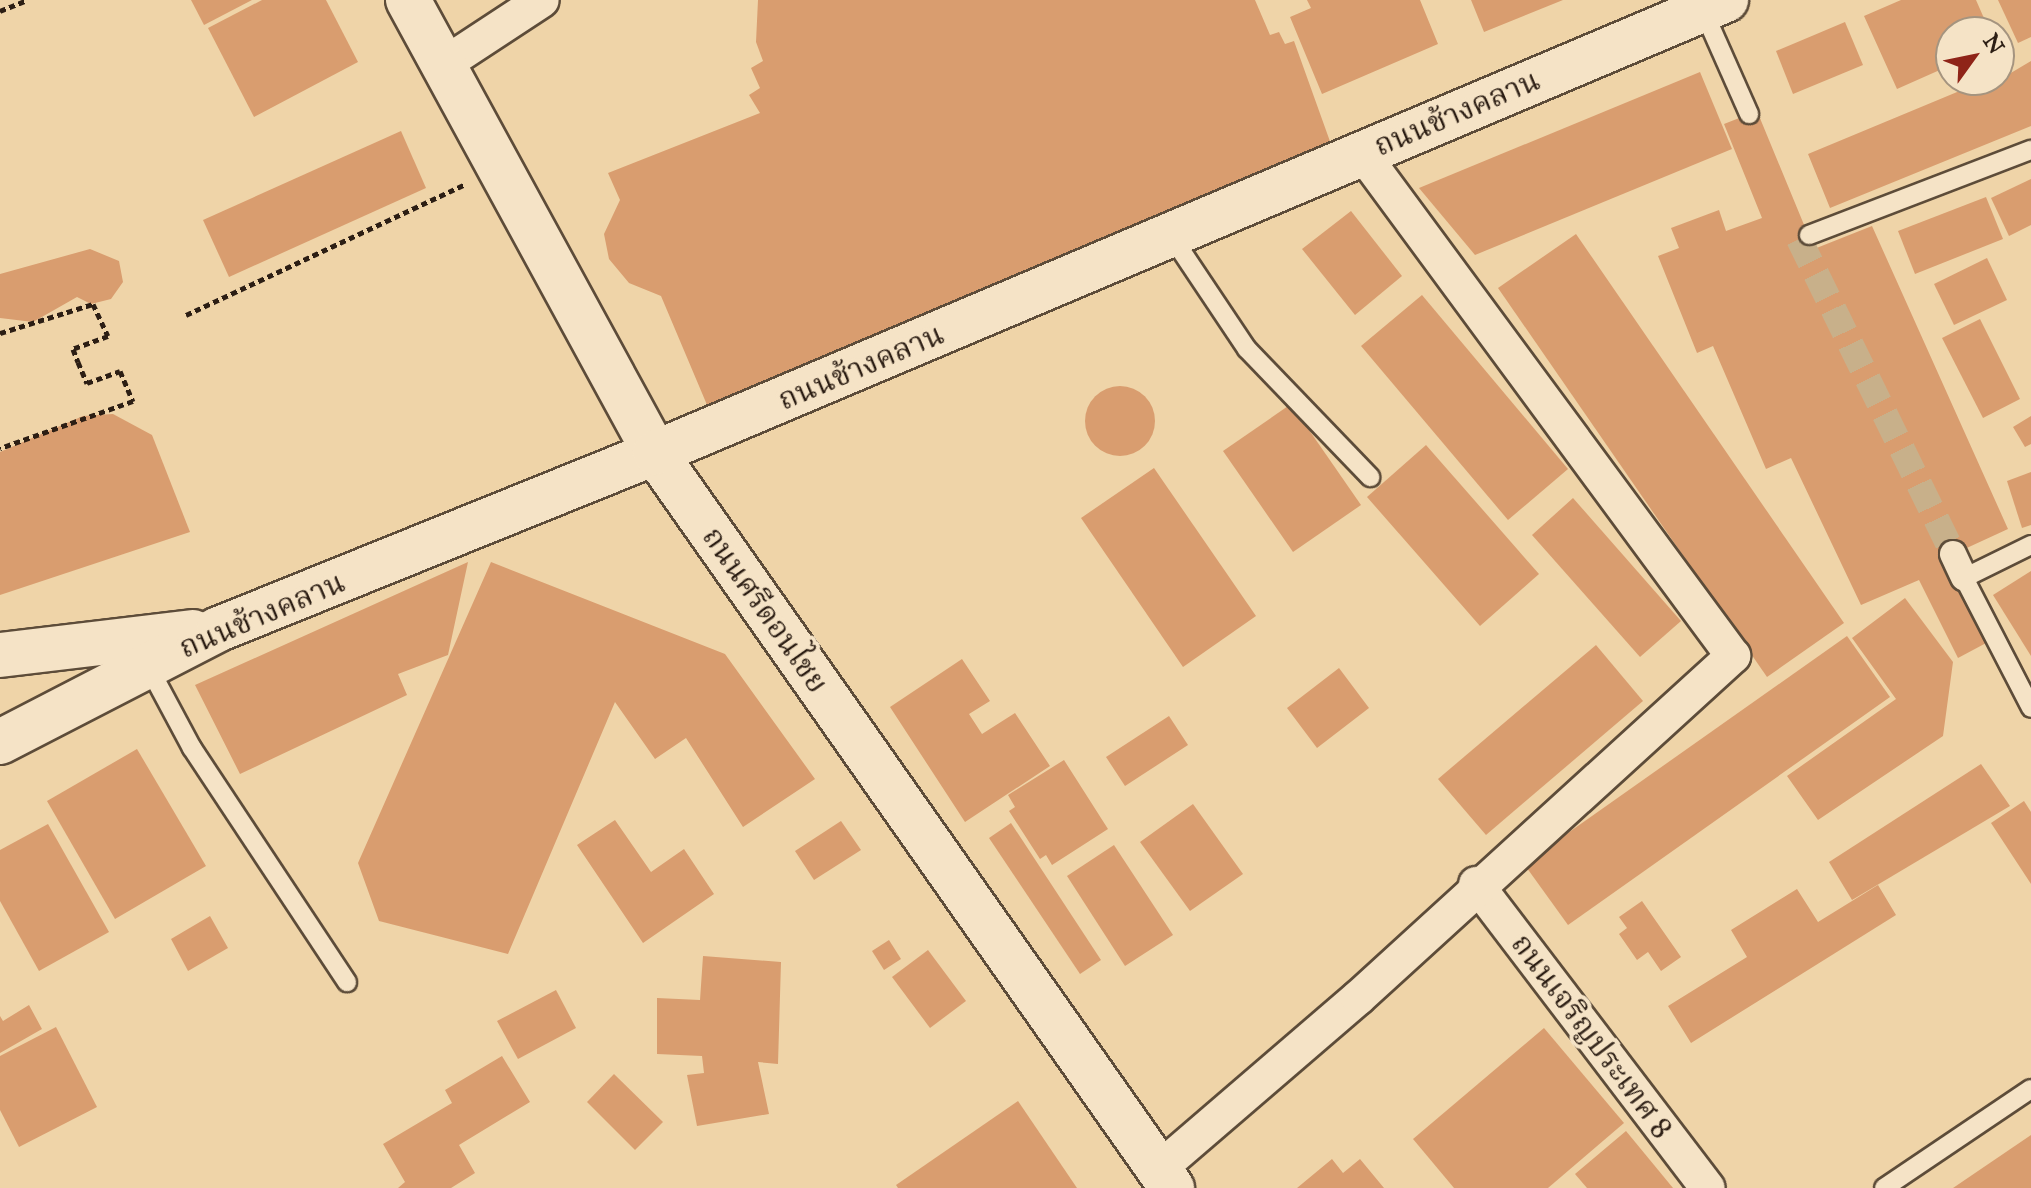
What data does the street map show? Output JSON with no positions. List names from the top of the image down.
{
  "streets": {
    "street": ["ถนนช้างคลาน", "ถนนศรีดอนไชย", "ถนนเจริญประเทศ 8"]
  },
  "crossings": [
    ["ถนนช้างคลาน", "ถนนศรีดอนไชย"]
  ],
  "north": "top right"
}
